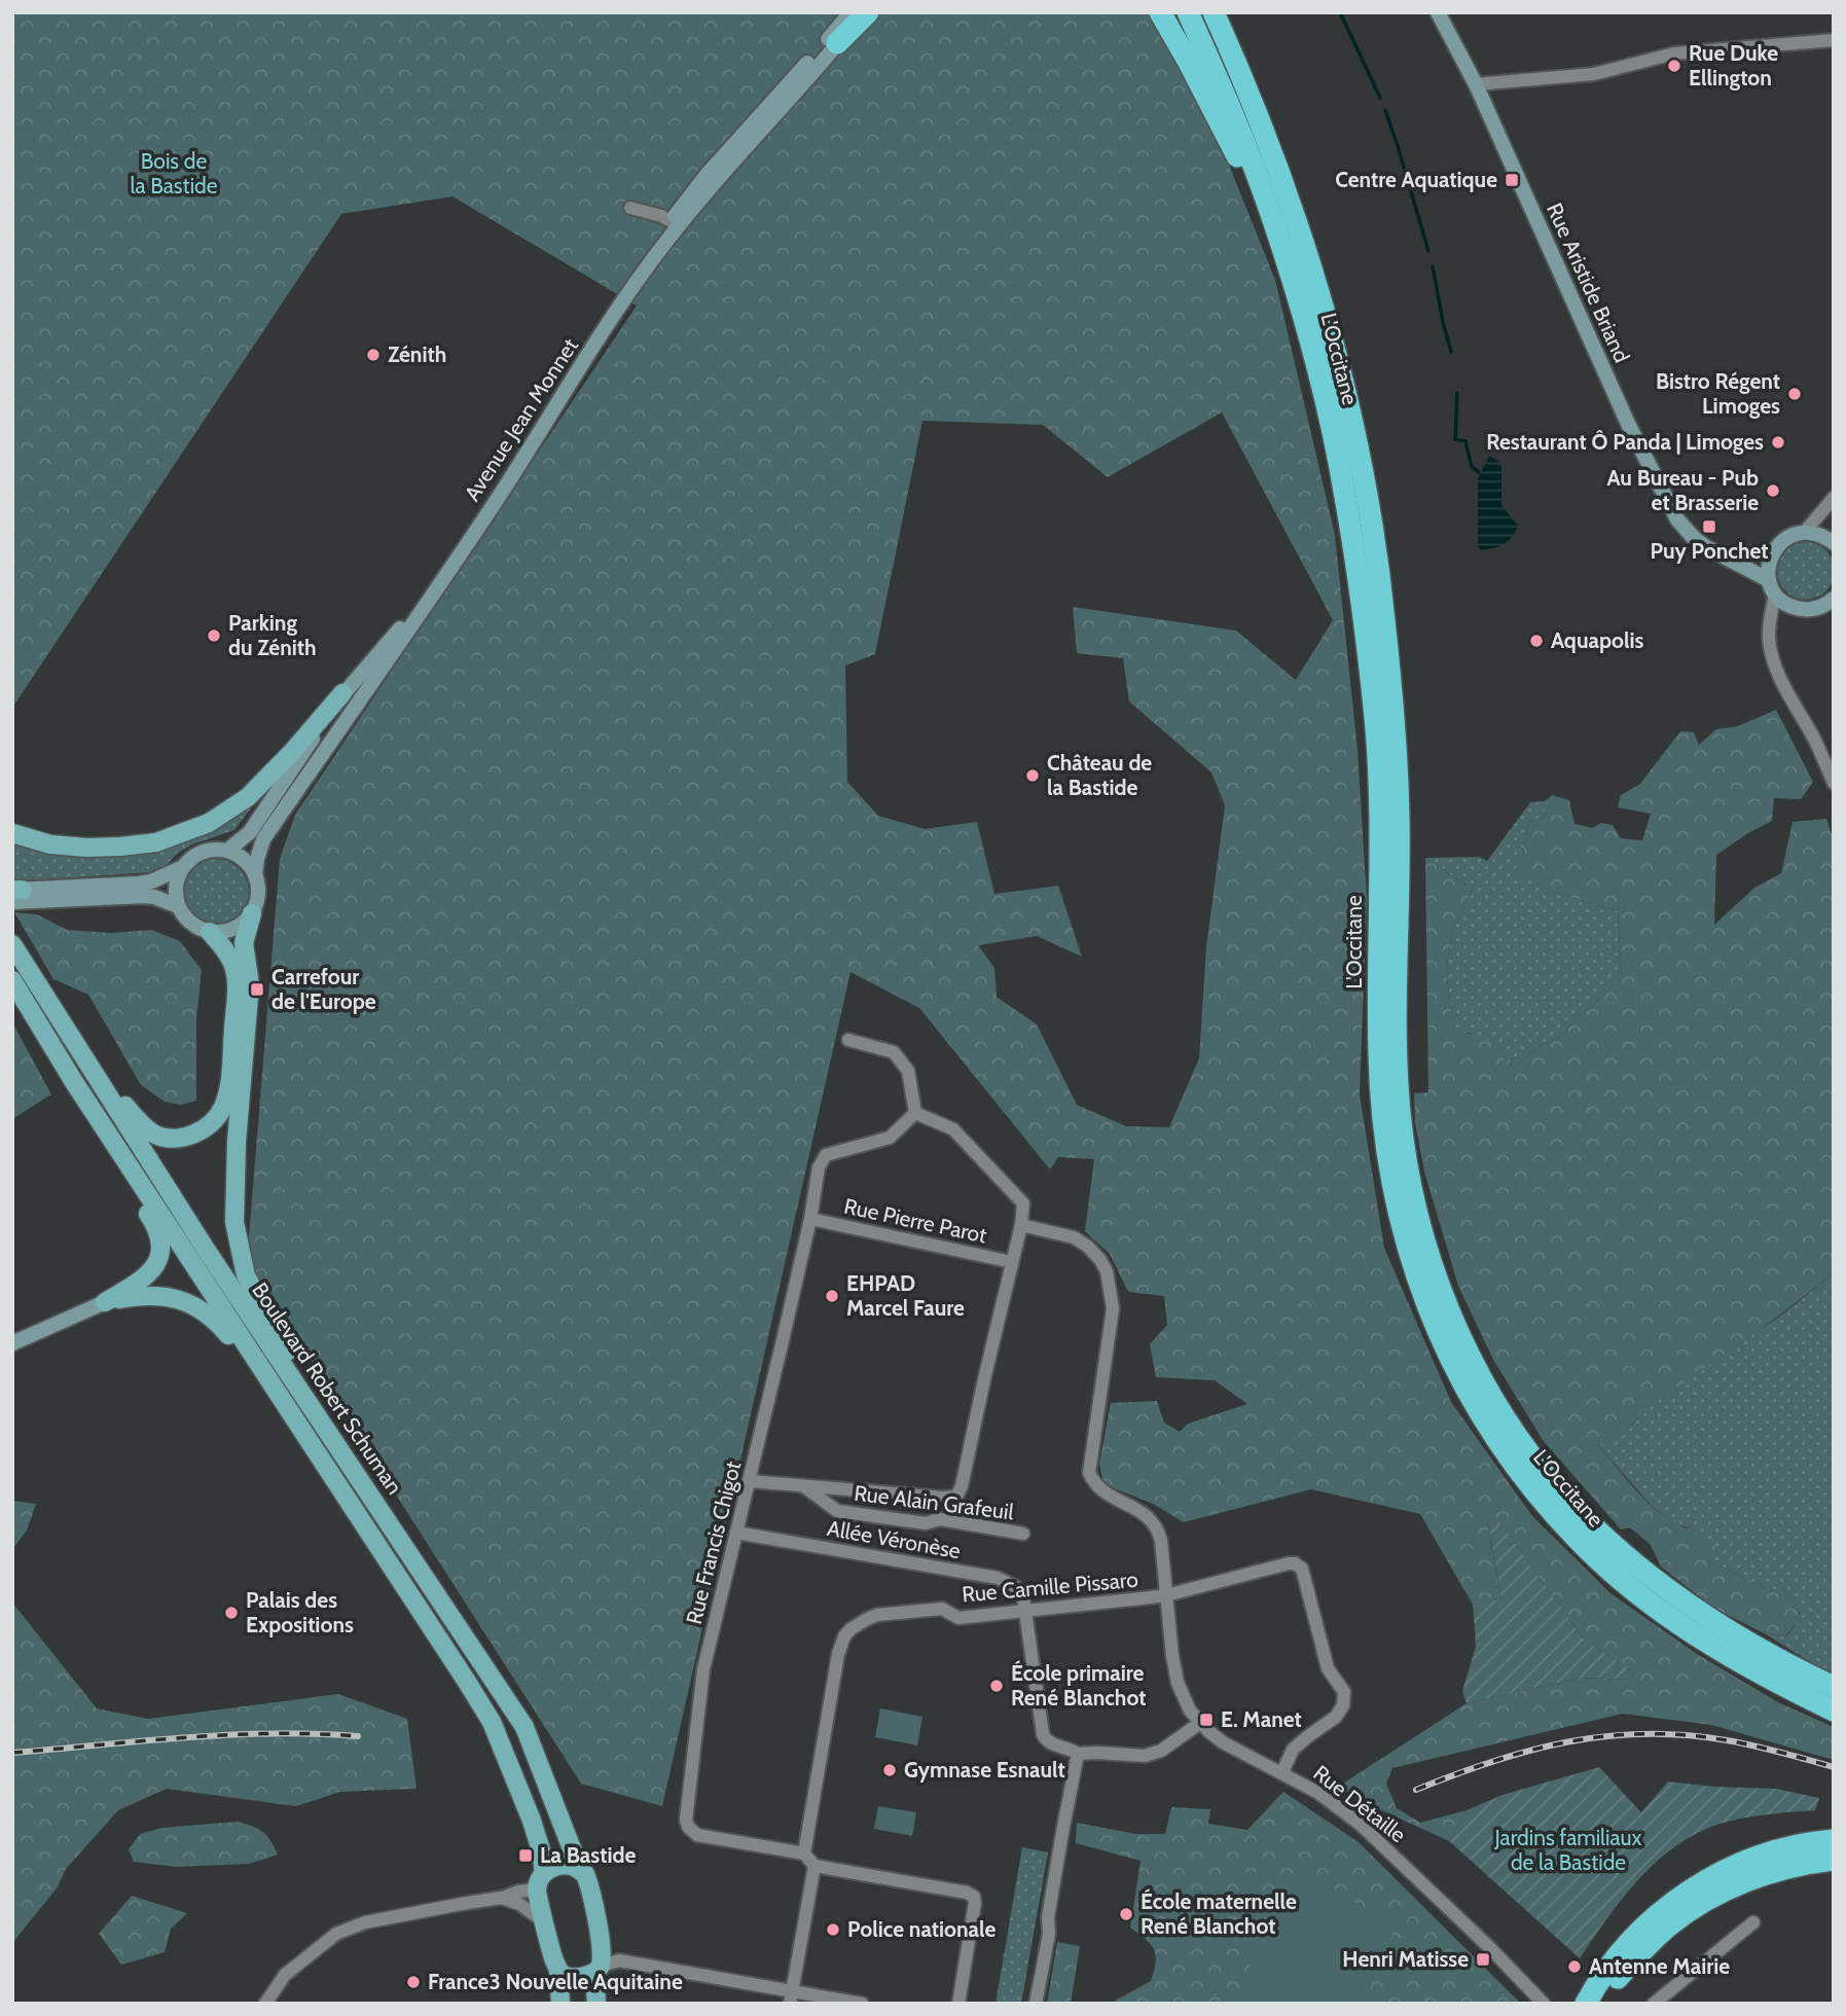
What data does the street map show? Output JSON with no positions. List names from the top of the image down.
{
  "streets": {
    "highway": ["L'Occitane"],
    "main road": ["Rue Aristide Briand", "Avenue Jean Monnet", "Boulevard Robert Schuman"],
    "street": [
      "Rue Pierre Parot",
      "Rue Alain Grafeuil",
      "Allée Véronèse",
      "Rue Francis Chigot",
      "Rue Camille Pissaro",
      "Rue Détaille"
    ]
  },
  "crossings": [
    ["Rue Pierre Parot", "Rue Francis Chigot"],
    ["Allée Véronèse", "Rue Francis Chigot"],
    ["Allée Véronèse", "Rue Camille Pissaro"],
    ["Rue Francis Chigot", "Rue Camille Pissaro"],
    ["Rue Camille Pissaro", "Rue Détaille"]
  ],
  "parks": ["Bois de la Bastide", "Jardins familiaux de la Bastide"],
  "places": {
    "other": [
      "Rue Duke Ellington",
      "Zénith",
      "Bistro Régent Limoges",
      "Restaurant Ô Panda | Limoges",
      "Au Bureau - Pub et Brasserie",
      "Parking du Zénith",
      "Aquapolis",
      "Château de la Bastide",
      "EHPAD Marcel Faure",
      "Palais des Expositions",
      "École primaire René Blanchot",
      "Gymnase Esnault",
      "École maternelle René Blanchot",
      "Police nationale",
      "Antenne Mairie",
      "France3 Nouvelle Aquitaine"
    ],
    "transit": [
      "Centre Aquatique",
      "Puy Ponchet",
      "Carrefour de l'Europe",
      "E. Manet",
      "La Bastide",
      "Henri Matisse"
    ]
  }
}
